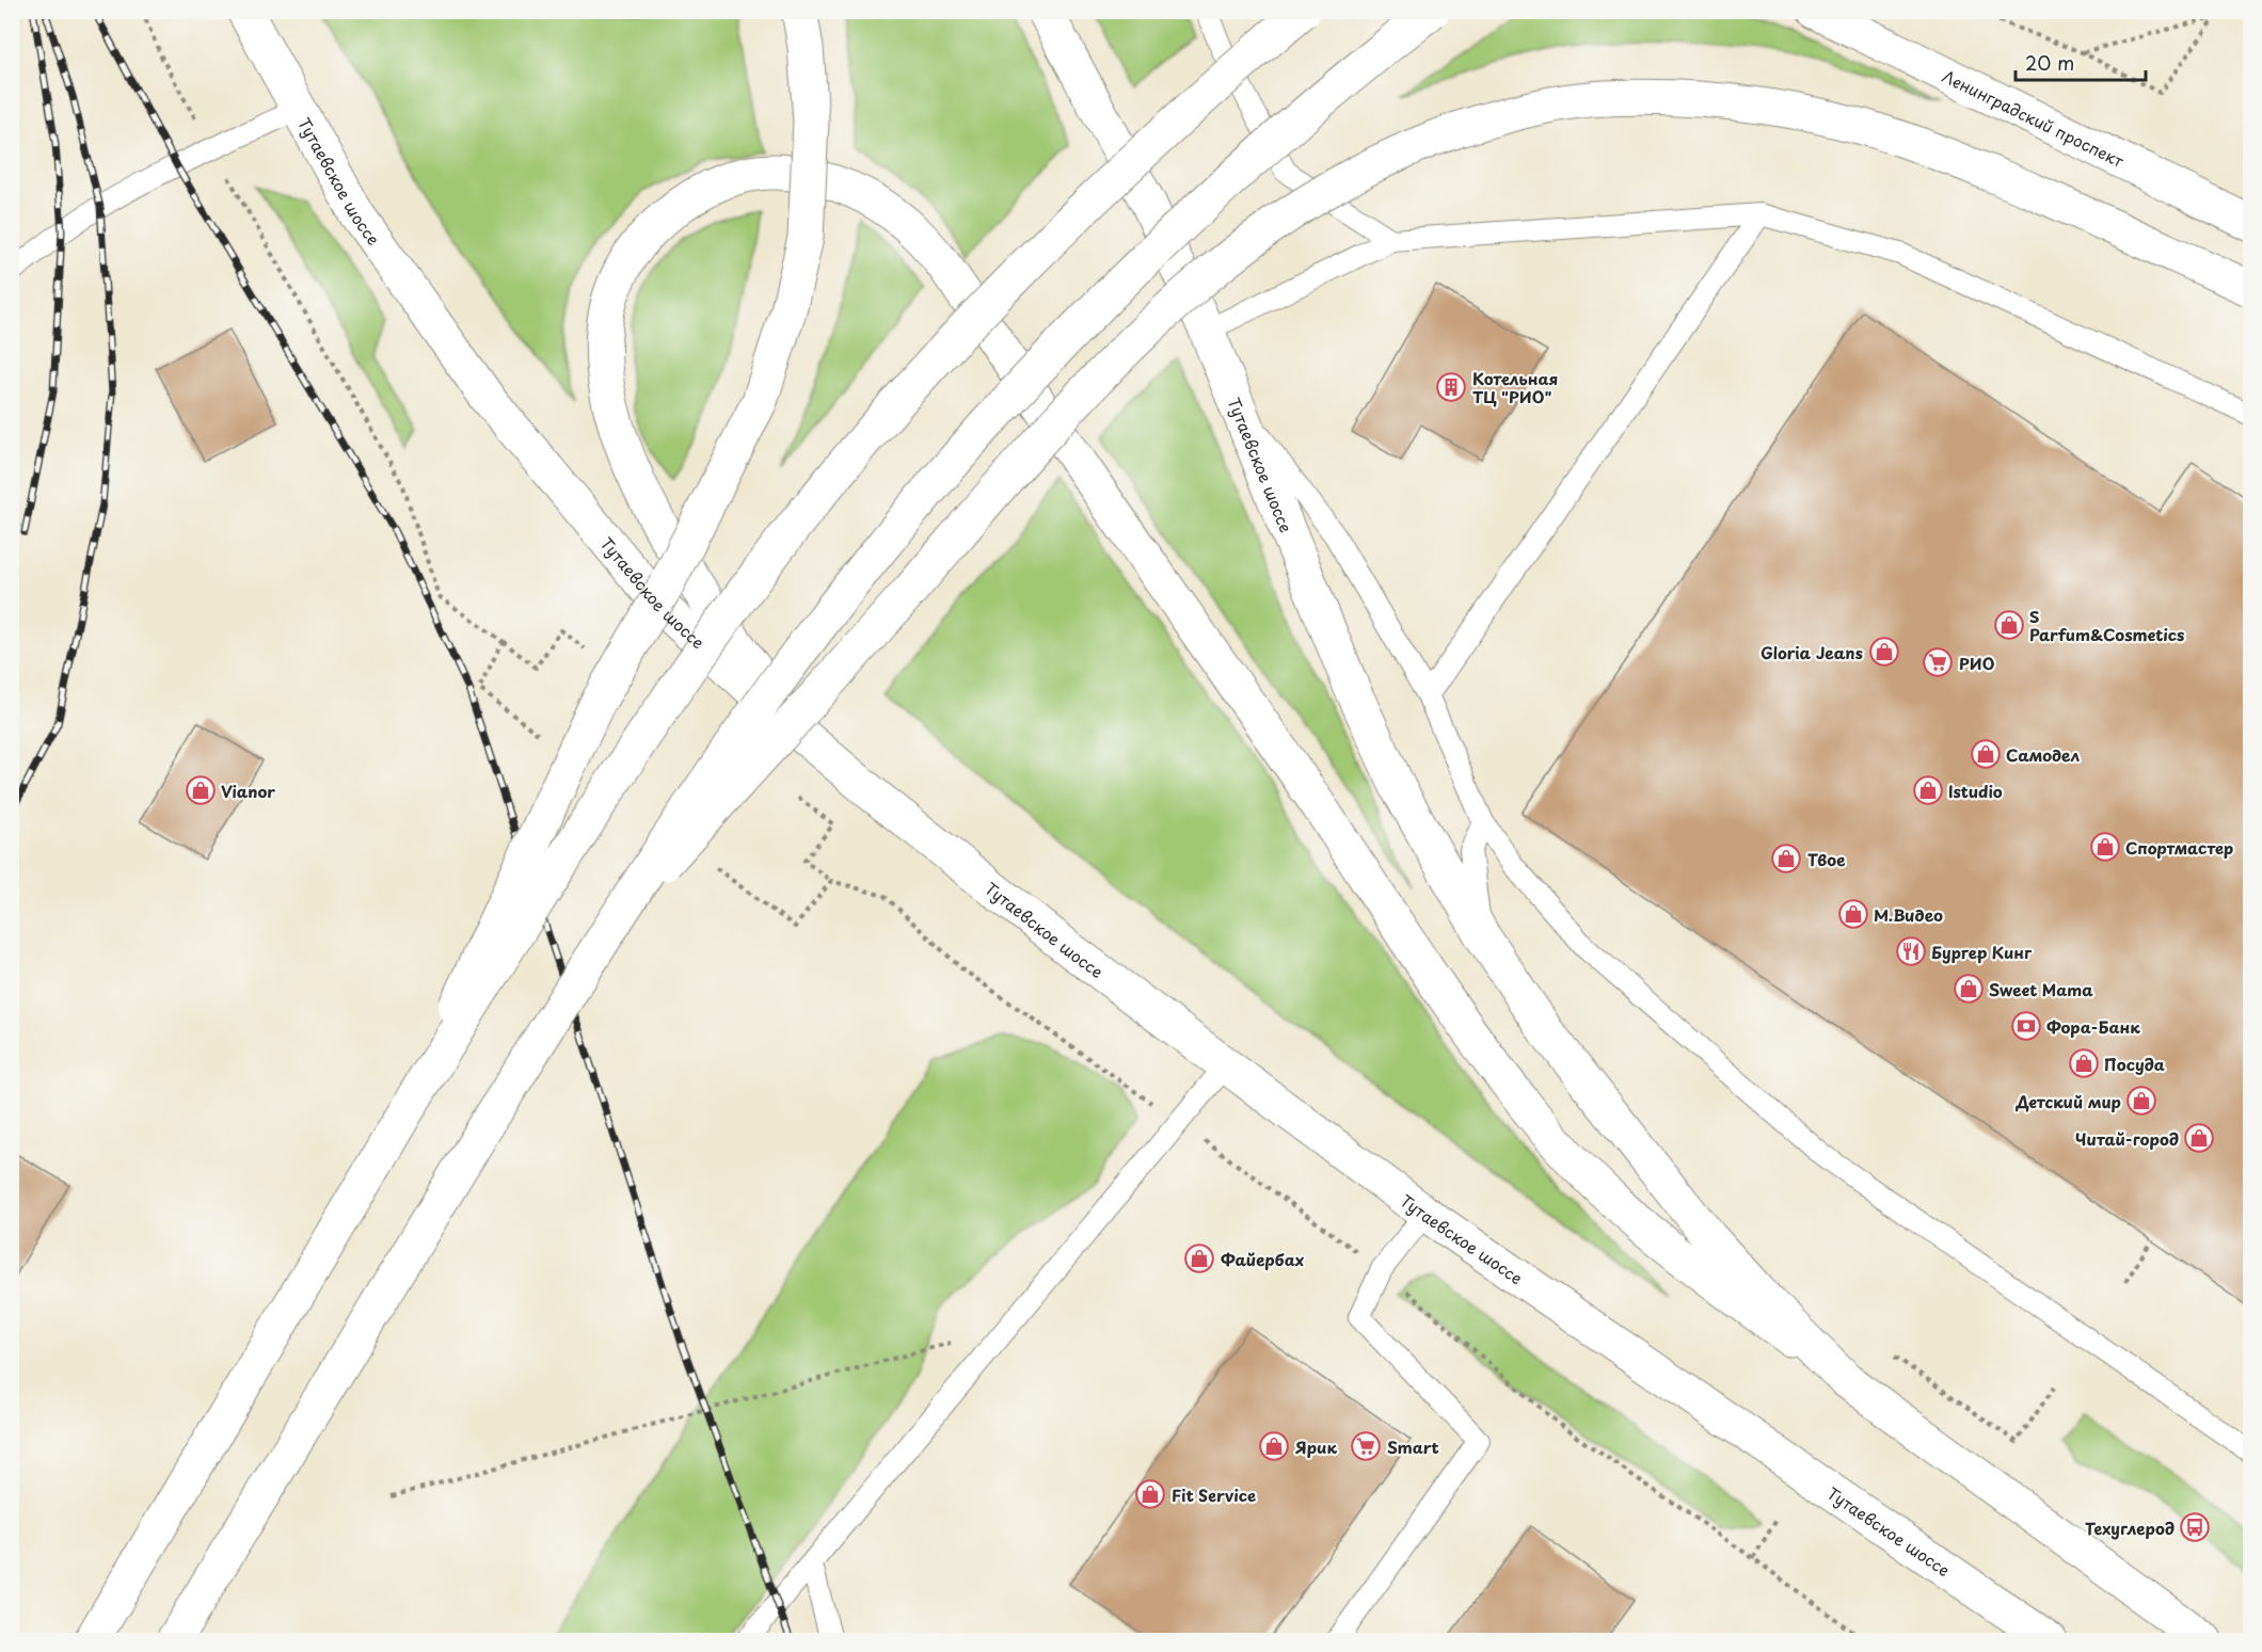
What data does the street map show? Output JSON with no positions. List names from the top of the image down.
{
  "streets": {
    "main road": ["Ленинградский проспект", "Тутаевское шоссе"]
  },
  "places": {
    "building": ["Котельная ТЦ \"РИО\""],
    "shop": [
      "S Parfum&Cosmetics",
      "Gloria Jeans",
      "Самодел",
      "Vianor",
      "Istudio",
      "Спортмастер",
      "Твое",
      "М.Видео",
      "Sweet Mama",
      "Посуда",
      "Детский мир",
      "Читай-город",
      "Файербах",
      "Ярик",
      "Fit Service"
    ],
    "supermarket": ["РИО", "Smart"],
    "restaurant": ["Бургер Кинг"],
    "bank": ["Фора-Банк"],
    "bus stop": ["Техуглерод"]
  },
  "scale_bar": "20 m"
}
